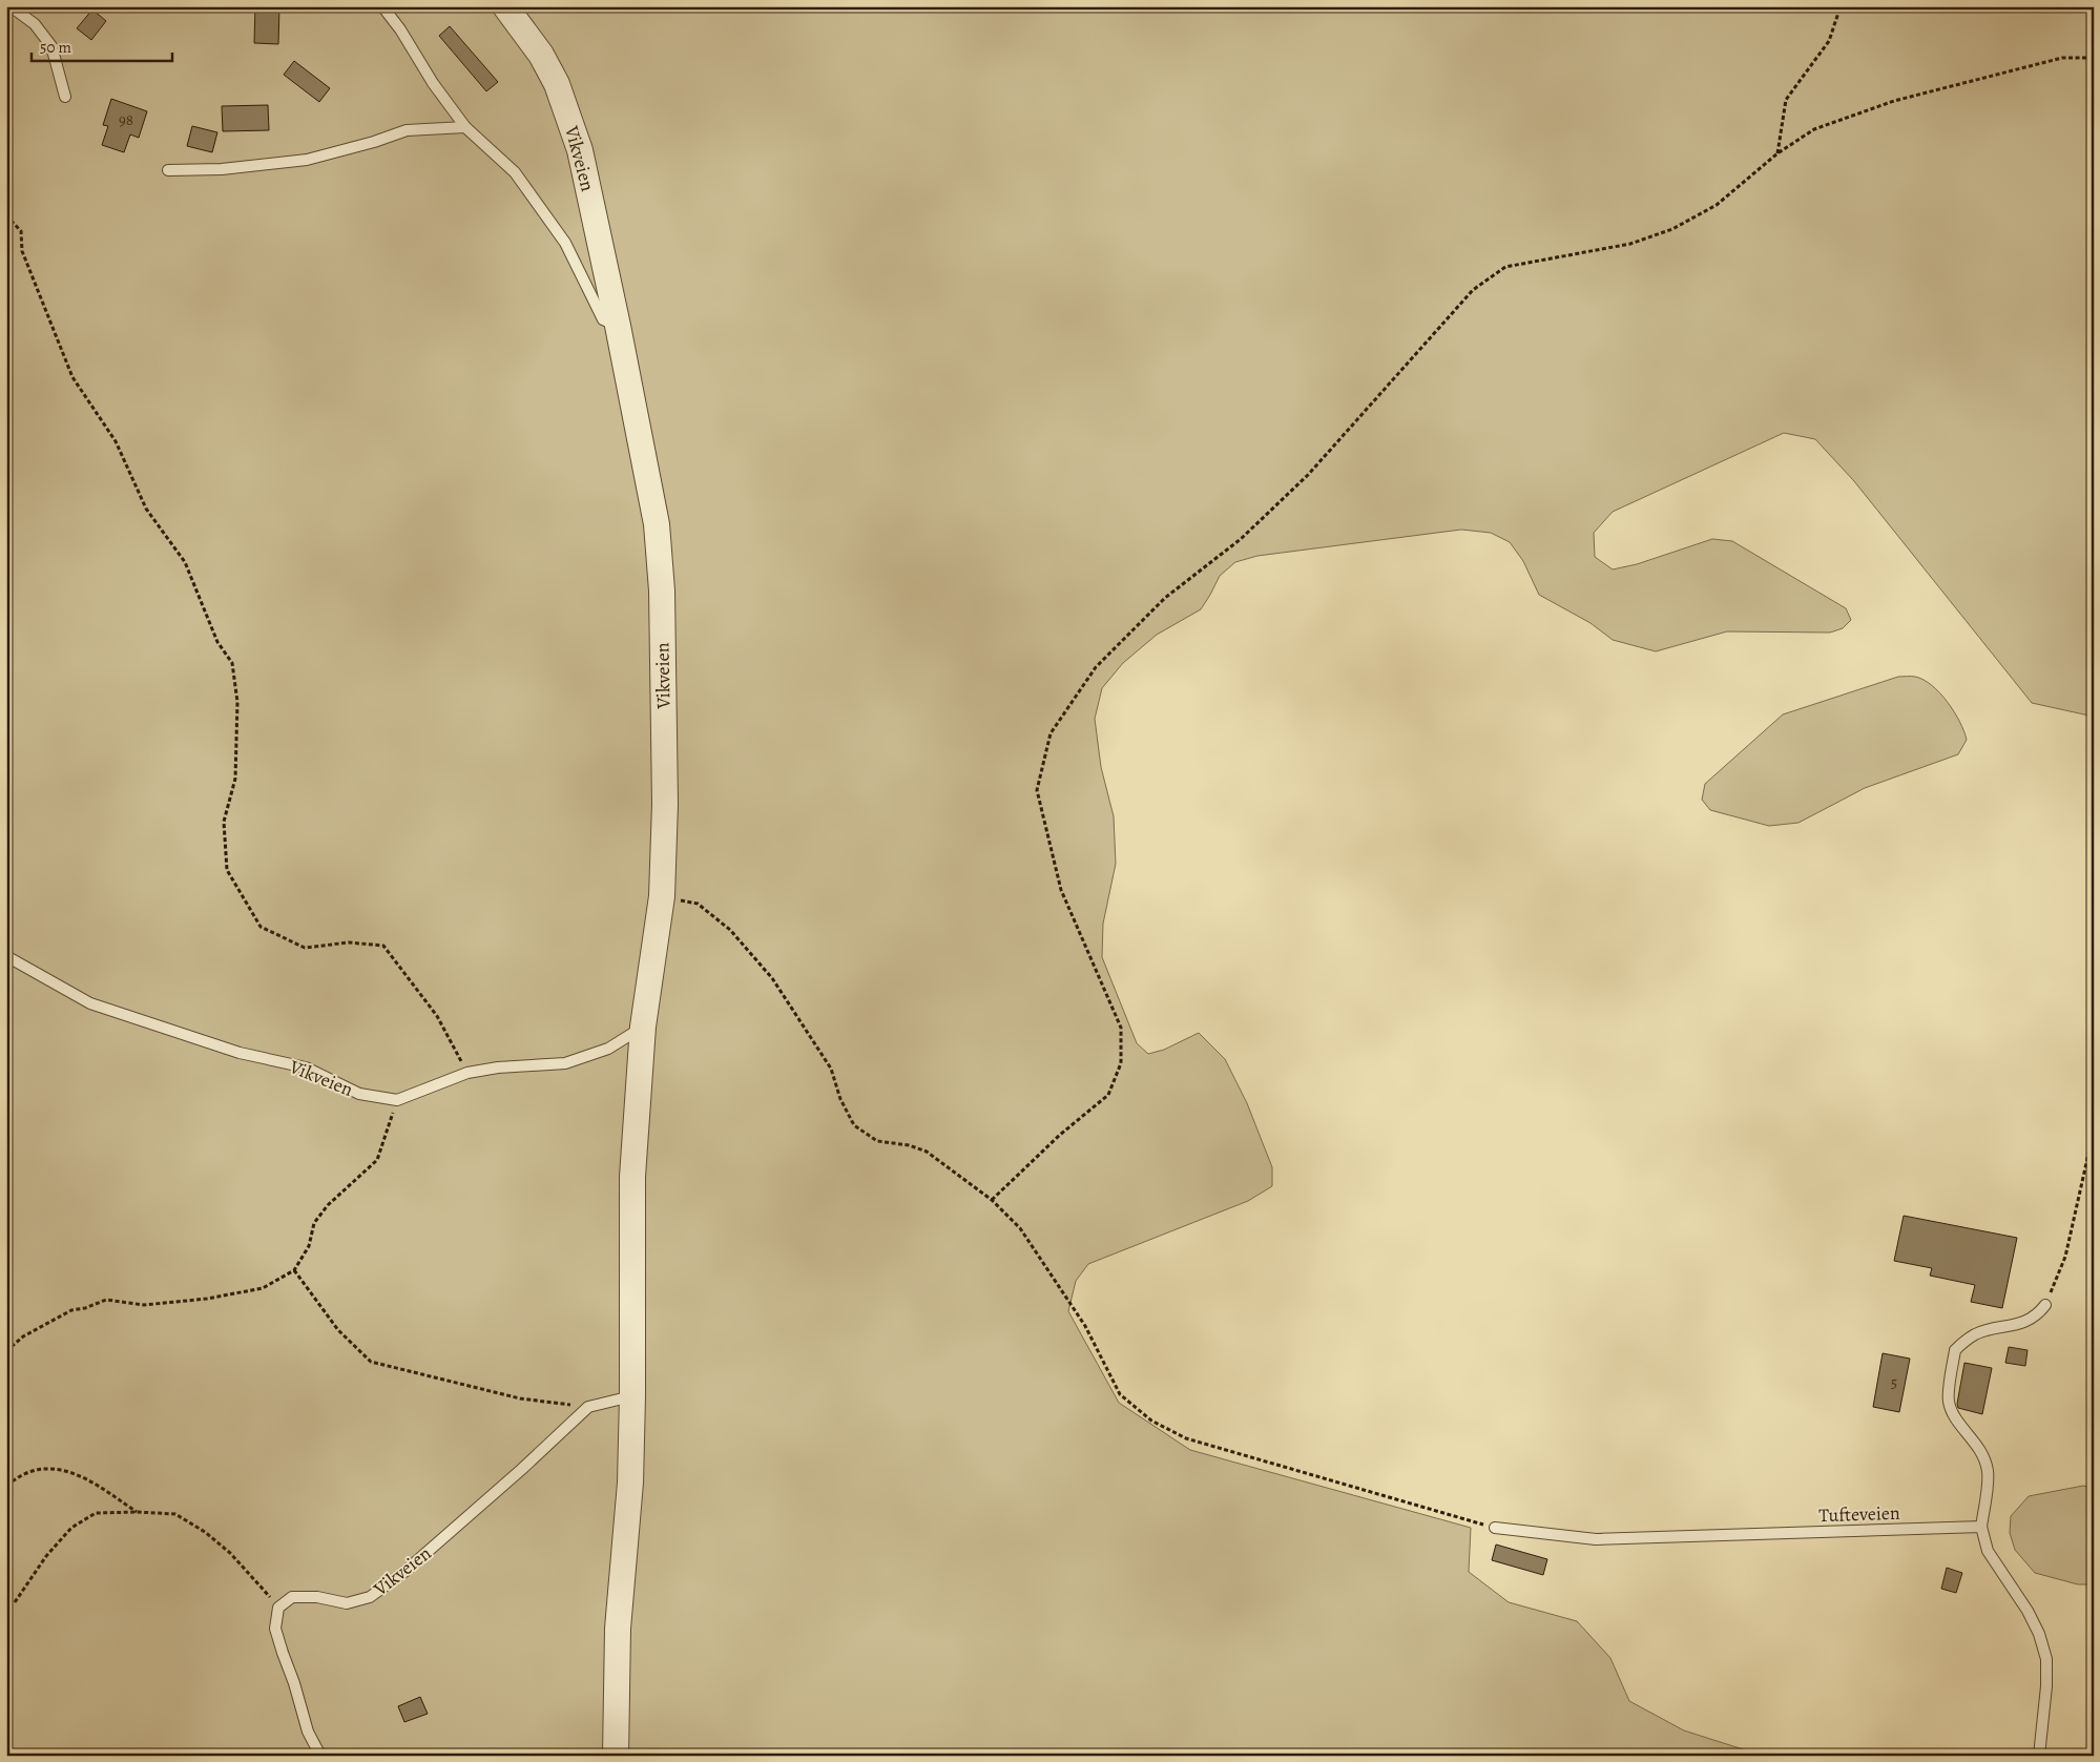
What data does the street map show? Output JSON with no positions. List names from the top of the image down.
{
  "streets": {
    "street": ["Vikveien"],
    "lane": ["Tufteveien"]
  },
  "house_numbers": ["98", "5"],
  "scale_bar": "50 m"
}
